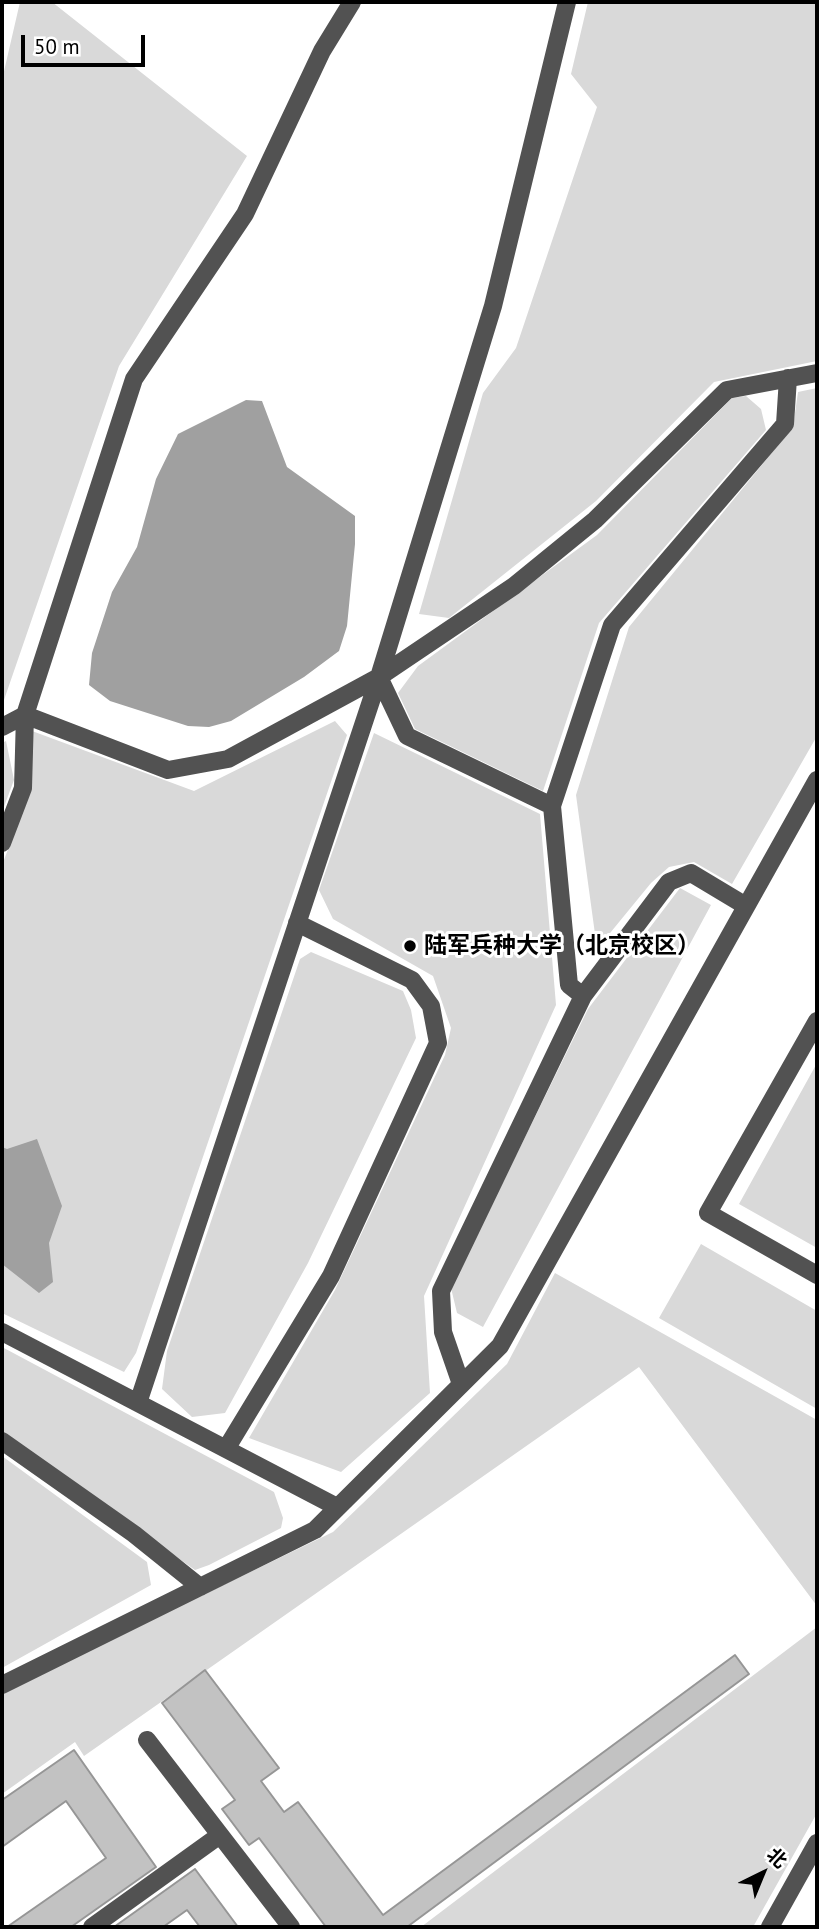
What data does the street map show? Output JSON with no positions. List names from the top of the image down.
{
  "places": ["陆军兵种大学（北京校区）"],
  "scale_bar": "50 m",
  "north": "top right"
}
